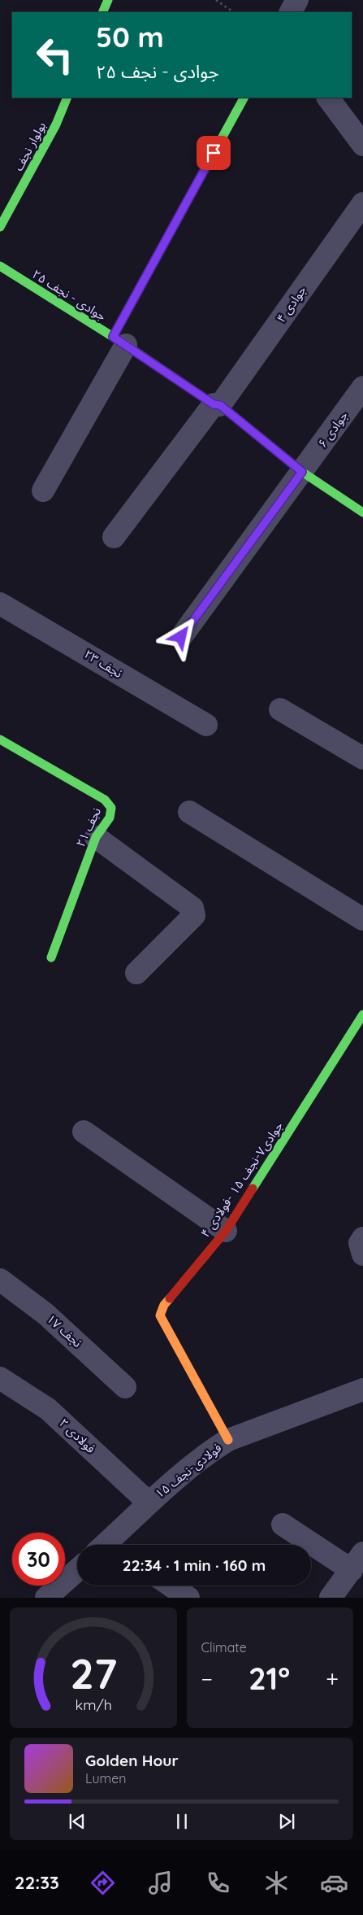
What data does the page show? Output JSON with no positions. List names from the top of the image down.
{
  "streets": {
    "street": [
      "بولوار نجف",
      "جوادی - نجف ۲۵",
      "جوادی ۴",
      "جوادی ۶",
      "نجف ۲۳",
      "نجف ۲۱",
      "جوادی۷-نجف ۱۵ -فولادی ۴",
      "نجف ۱۷",
      "فولادی ۲",
      "فولادی-نجف ۱۵"
    ]
  },
  "crossings": [
    ["جوادی - نجف ۲۵", "جوادی ۴"],
    ["جوادی - نجف ۲۵", "جوادی ۶"],
    ["جوادی۷-نجف ۱۵ -فولادی ۴", "فولادی-نجف ۱۵"],
    ["فولادی ۲", "فولادی-نجف ۱۵"]
  ],
  "page": {
    "turn": ["50 m", "جوادی - نجف ۲۵"],
    "limit": "30",
    "trip": "22:34 · 1 min · 160 m",
    "tile": "Climate",
    "heat": ["−", "21°", "+"],
    "song": ["Golden Hour", "Lumen"],
    "tabs": "22:33",
    "gauge": ["27", "km/h"]
  }
}
